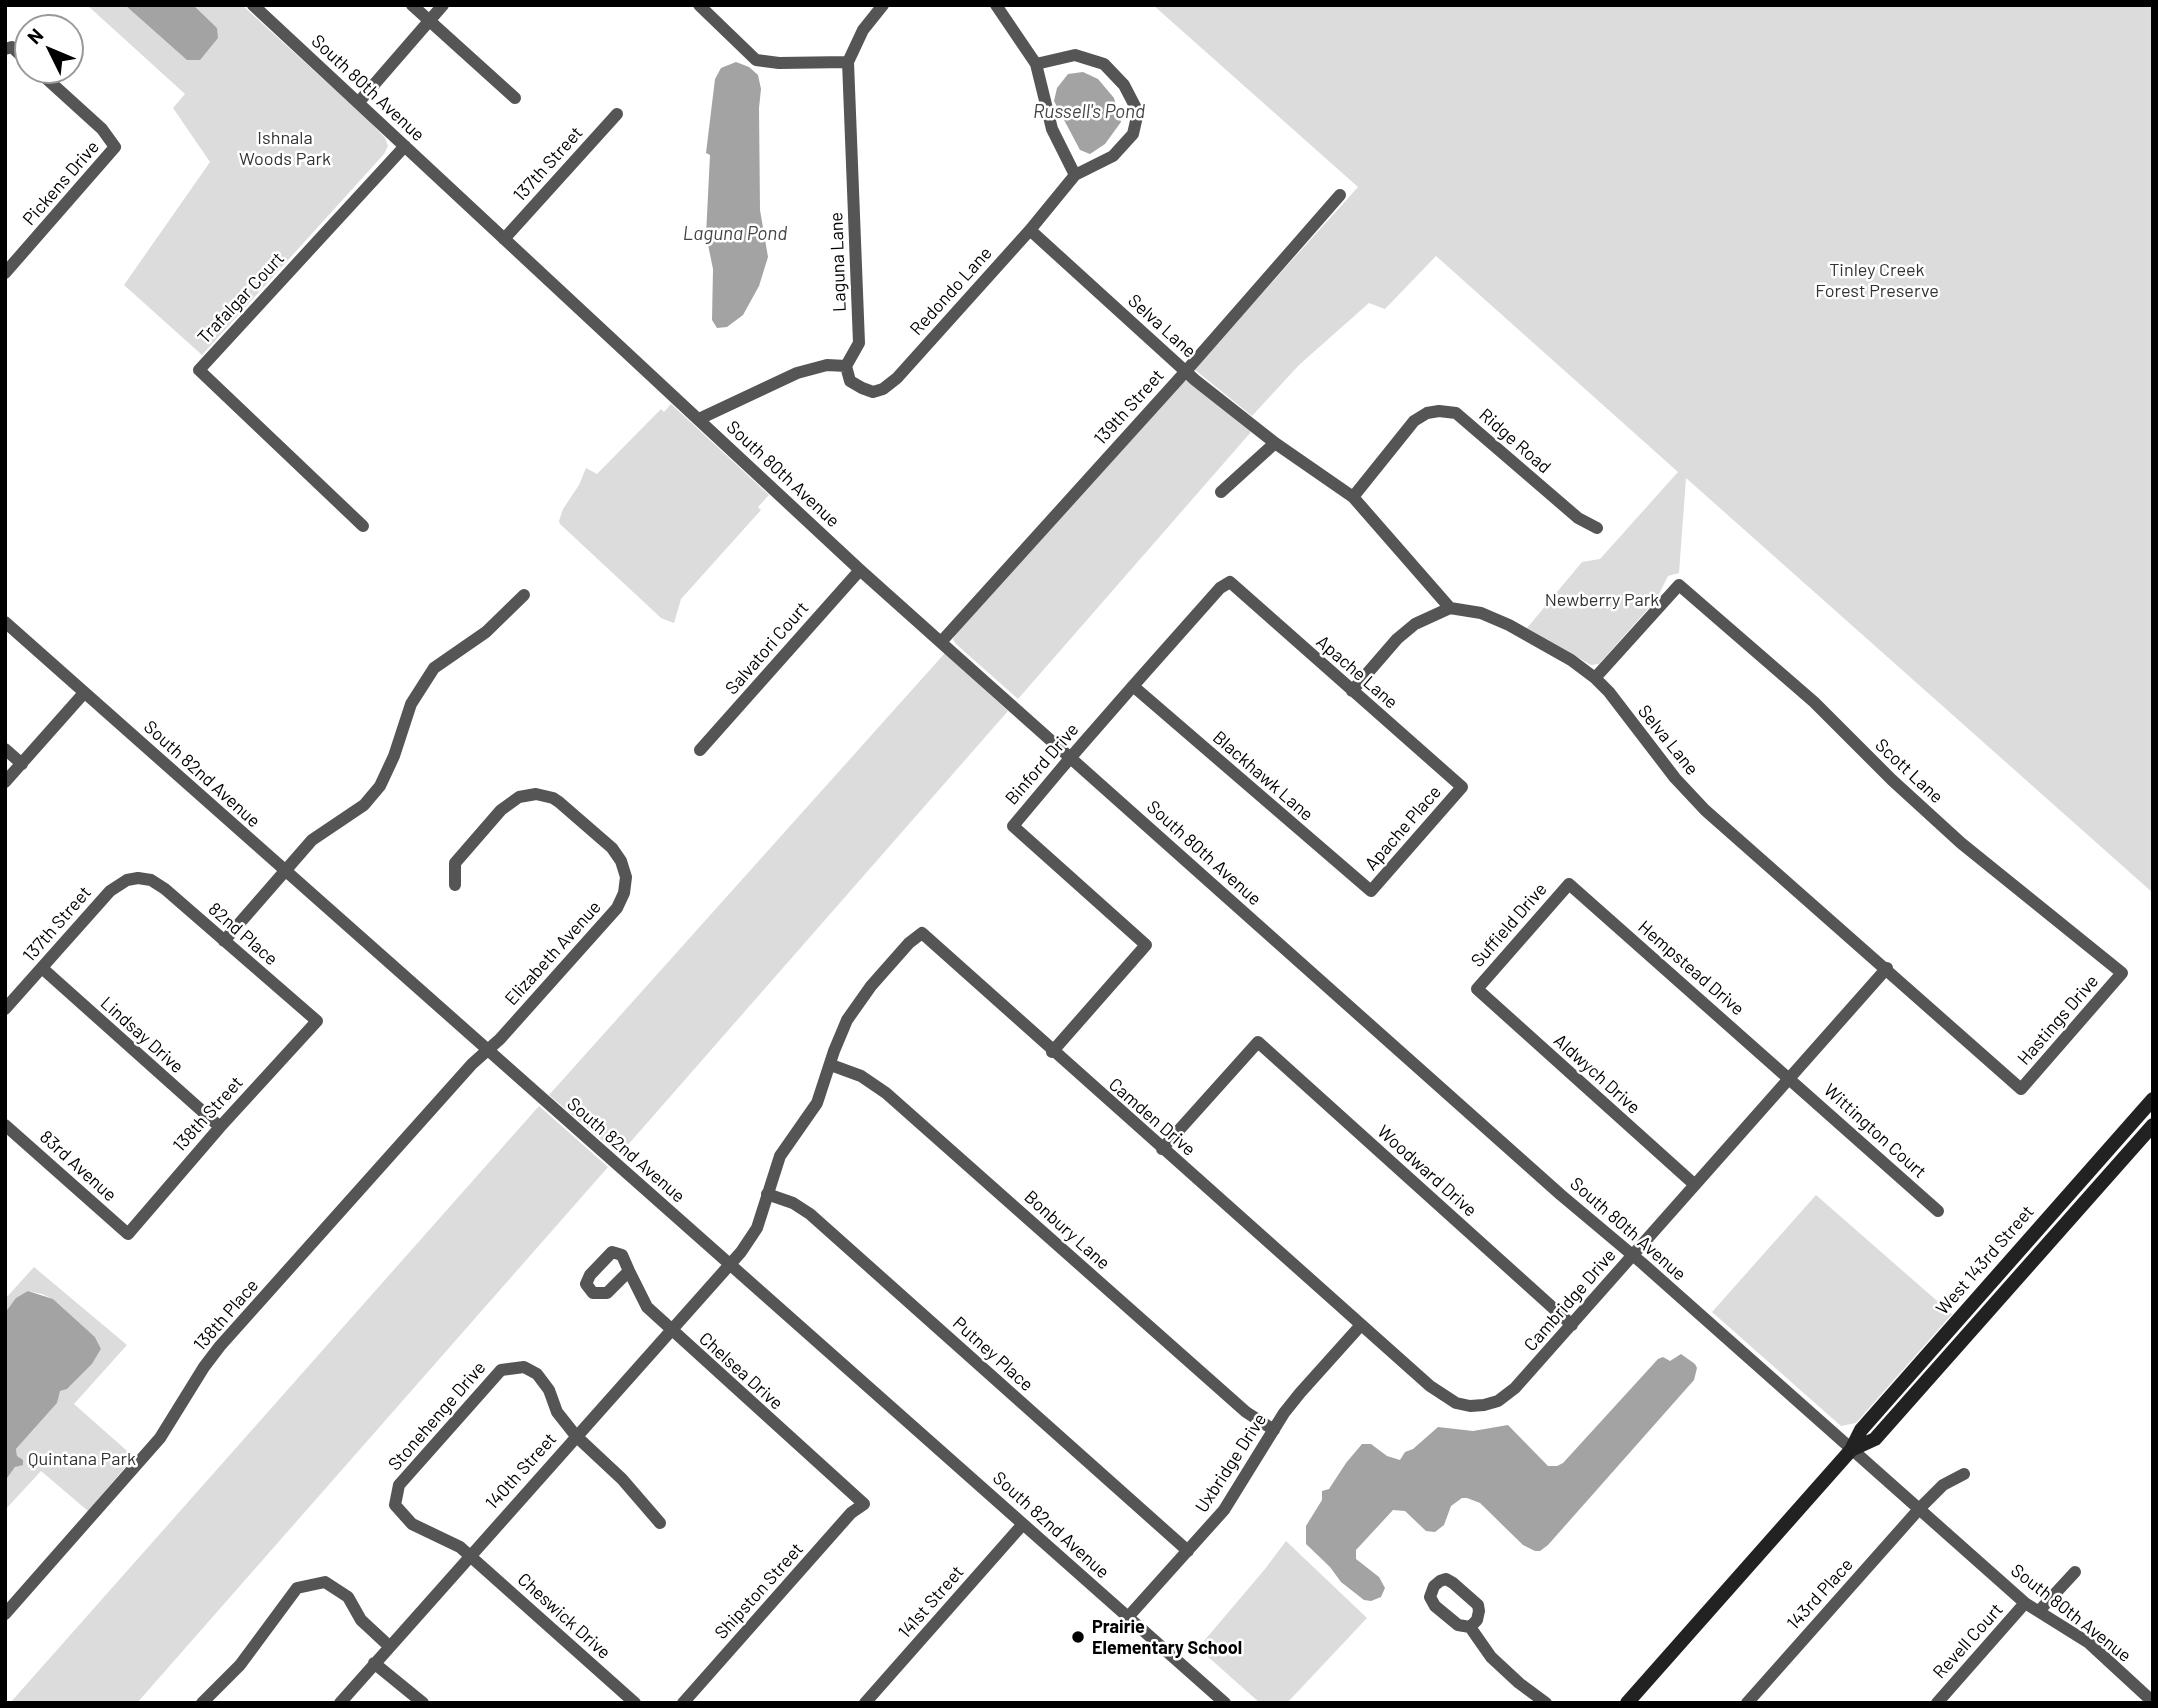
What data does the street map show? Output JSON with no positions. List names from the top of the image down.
{
  "streets": {
    "main road": ["West 143rd Street"],
    "street": [
      "South 80th Avenue",
      "137th Street",
      "Pickens Drive",
      "Laguna Lane",
      "Redondo Lane",
      "Trafalgar Court",
      "Selva Lane",
      "139th Street",
      "Ridge Road",
      "Salvatori Court",
      "Apache Lane",
      "Binford Drive",
      "Scott Lane",
      "South 82nd Avenue",
      "Blackhawk Lane",
      "Apache Place",
      "Suffield Drive",
      "82nd Place",
      "Elizabeth Avenue",
      "Hempstead Drive",
      "Hastings Drive",
      "Lindsay Drive",
      "Aldwych Drive",
      "138th Street",
      "Camden Drive",
      "Wittington Court",
      "83rd Avenue",
      "Woodward Drive",
      "Bonbury Lane",
      "Cambridge Drive",
      "138th Place",
      "Putney Place",
      "Chelsea Drive",
      "Stonehenge Drive",
      "Uxbridge Drive",
      "140th Street",
      "Shipston Street",
      "143rd Place",
      "141st Street",
      "Cheswick Drive",
      "Revell Court"
    ]
  },
  "crossings": [
    ["South 80th Avenue", "137th Street"],
    ["South 80th Avenue", "Trafalgar Court"],
    ["South 80th Avenue", "139th Street"],
    ["South 80th Avenue", "Salvatori Court"],
    ["South 80th Avenue", "Binford Drive"],
    ["South 80th Avenue", "West 143rd Street"],
    ["South 80th Avenue", "Cambridge Drive"],
    ["South 80th Avenue", "143rd Place"],
    ["South 80th Avenue", "Revell Court"],
    ["137th Street", "82nd Place"],
    ["137th Street", "Lindsay Drive"],
    ["Laguna Lane", "Redondo Lane"],
    ["Redondo Lane", "Selva Lane"],
    ["Selva Lane", "139th Street"],
    ["Selva Lane", "Ridge Road"],
    ["Selva Lane", "Scott Lane"],
    ["Selva Lane", "Hastings Drive"],
    ["Selva Lane", "Cambridge Drive"],
    ["Apache Lane", "Binford Drive"],
    ["Apache Lane", "Apache Place"],
    ["Binford Drive", "Blackhawk Lane"],
    ["Binford Drive", "Camden Drive"],
    ["Scott Lane", "Hastings Drive"],
    ["South 82nd Avenue", "Elizabeth Avenue"],
    ["South 82nd Avenue", "138th Place"],
    ["South 82nd Avenue", "Uxbridge Drive"],
    ["South 82nd Avenue", "140th Street"],
    ["South 82nd Avenue", "141st Street"],
    ["Blackhawk Lane", "Apache Place"],
    ["Suffield Drive", "Hempstead Drive"],
    ["Suffield Drive", "Aldwych Drive"],
    ["82nd Place", "138th Street"],
    ["Elizabeth Avenue", "138th Place"],
    ["Hempstead Drive", "Wittington Court"],
    ["Hempstead Drive", "Cambridge Drive"],
    ["Lindsay Drive", "138th Street"],
    ["Aldwych Drive", "Cambridge Drive"],
    ["138th Street", "83rd Avenue"],
    ["Camden Drive", "Woodward Drive"],
    ["Camden Drive", "Bonbury Lane"],
    ["Camden Drive", "Cambridge Drive"],
    ["Camden Drive", "Uxbridge Drive"],
    ["Wittington Court", "Cambridge Drive"],
    ["Woodward Drive", "Cambridge Drive"],
    ["Bonbury Lane", "Uxbridge Drive"],
    ["Cambridge Drive", "Uxbridge Drive"],
    ["Putney Place", "Uxbridge Drive"],
    ["Chelsea Drive", "140th Street"],
    ["Chelsea Drive", "Shipston Street"],
    ["Stonehenge Drive", "140th Street"],
    ["Stonehenge Drive", "Cheswick Drive"],
    ["140th Street", "Cheswick Drive"]
  ],
  "water": ["Russell's Pond", "Laguna Pond"],
  "parks": [
    "Ishnala Woods Park",
    "Tinley Creek Forest Preserve",
    "Newberry Park",
    "Quintana Park"
  ],
  "places": ["Prairie Elementary School"],
  "north": "top left"
}
